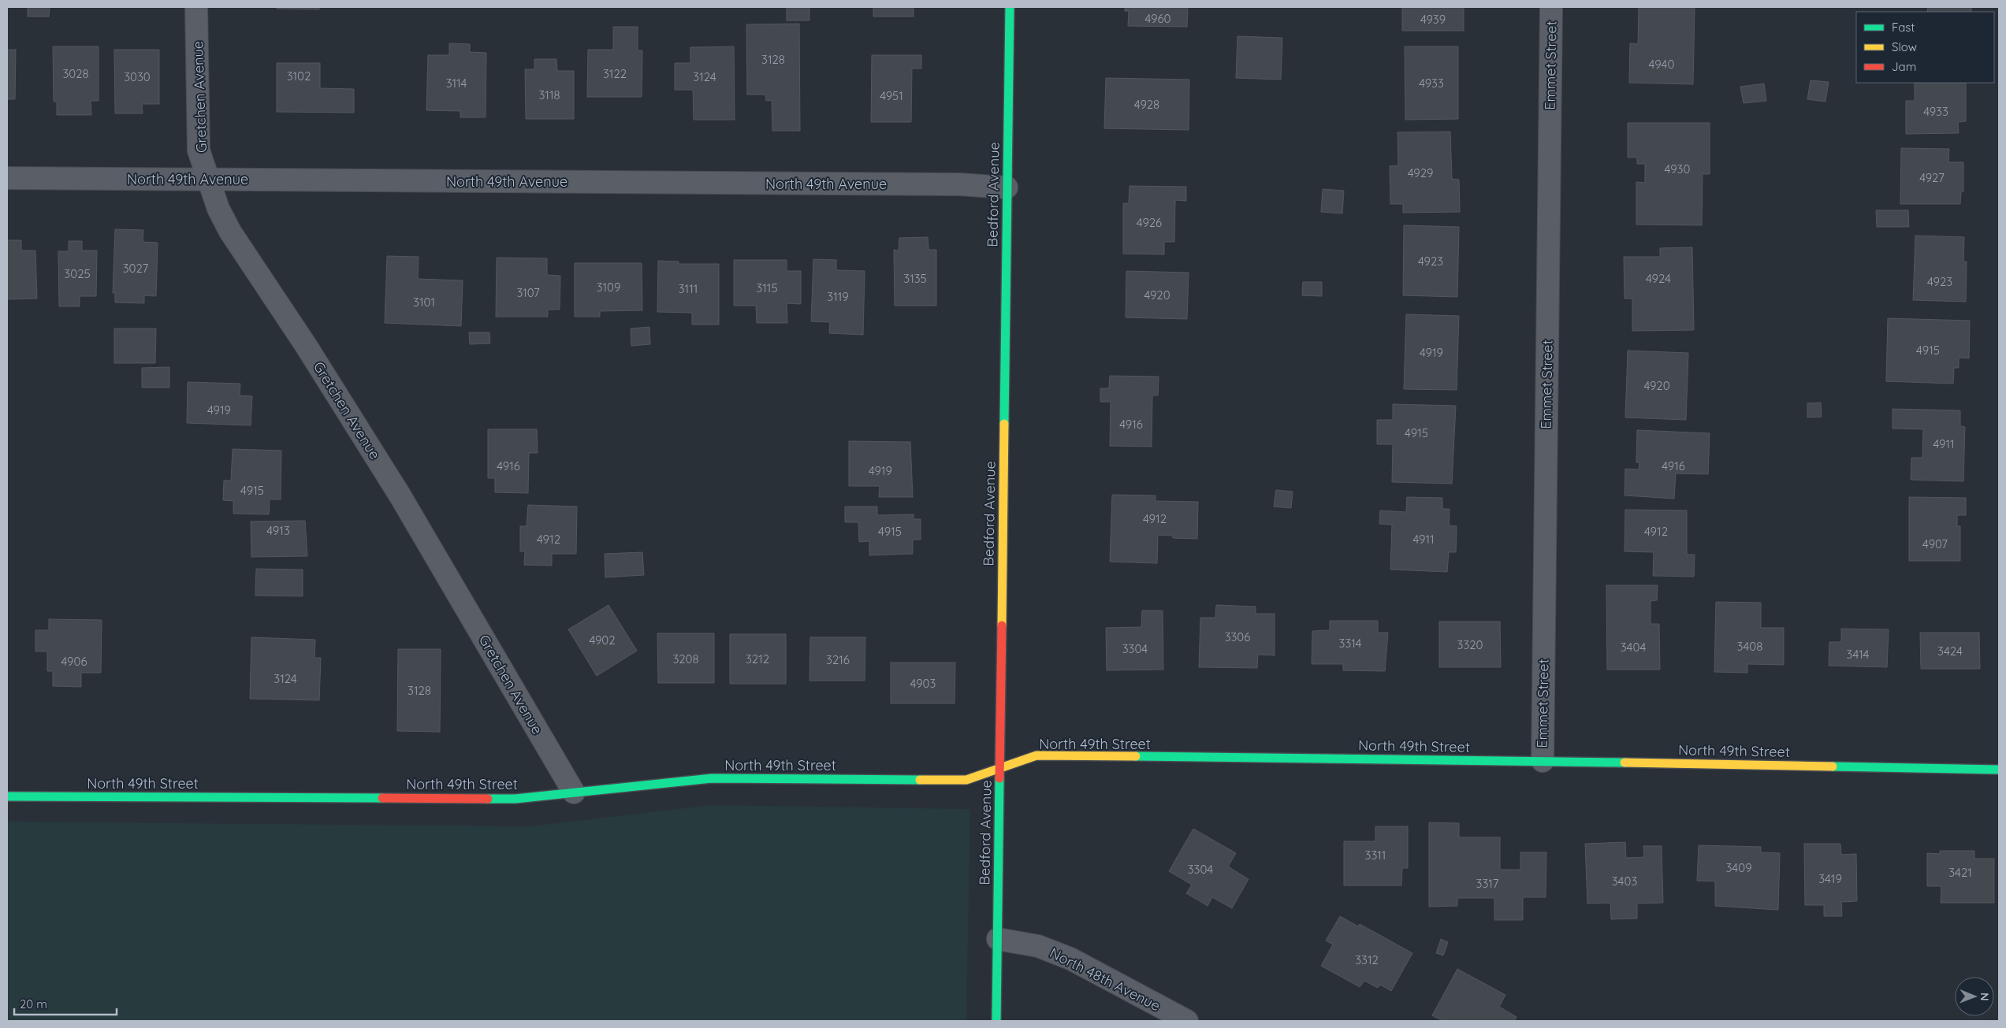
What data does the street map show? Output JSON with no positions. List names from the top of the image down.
{
  "streets": {
    "street": [
      "Emmet Street",
      "Gretchen Avenue",
      "North 49th Avenue",
      "Bedford Avenue",
      "North 49th Street",
      "North 48th Avenue"
    ]
  },
  "crossings": [
    ["Emmet Street", "North 49th Street"],
    ["Gretchen Avenue", "North 49th Avenue"],
    ["Gretchen Avenue", "North 49th Street"],
    ["North 49th Avenue", "Bedford Avenue"],
    ["Bedford Avenue", "North 49th Street"],
    ["Bedford Avenue", "North 48th Avenue"]
  ],
  "house_numbers": [
    "4960",
    "4939",
    "3128",
    "4940",
    "3028",
    "3122",
    "3102",
    "3030",
    "3124",
    "3114",
    "4933",
    "3118",
    "4951",
    "4928",
    "4933",
    "4930",
    "4929",
    "4927",
    "4926",
    "4923",
    "3027",
    "3025",
    "3135",
    "4924",
    "4923",
    "3109",
    "3115",
    "3111",
    "3107",
    "4920",
    "3119",
    "3101",
    "4915",
    "4919",
    "4920",
    "4919",
    "4916",
    "4915",
    "4911",
    "4916",
    "4916",
    "4919",
    "4915",
    "4912",
    "4913",
    "4915",
    "4912",
    "4912",
    "4911",
    "4907",
    "3306",
    "4902",
    "3314",
    "3320",
    "3408",
    "3404",
    "3304",
    "3424",
    "3414",
    "3208",
    "3212",
    "3216",
    "4906",
    "3124",
    "4903",
    "3128",
    "3311",
    "3409",
    "3304",
    "3421",
    "3419",
    "3403",
    "3317",
    "3312"
  ],
  "legend": ["Fast", "Slow", "Jam"],
  "scale_bar": "20 m",
  "north": "right"
}
